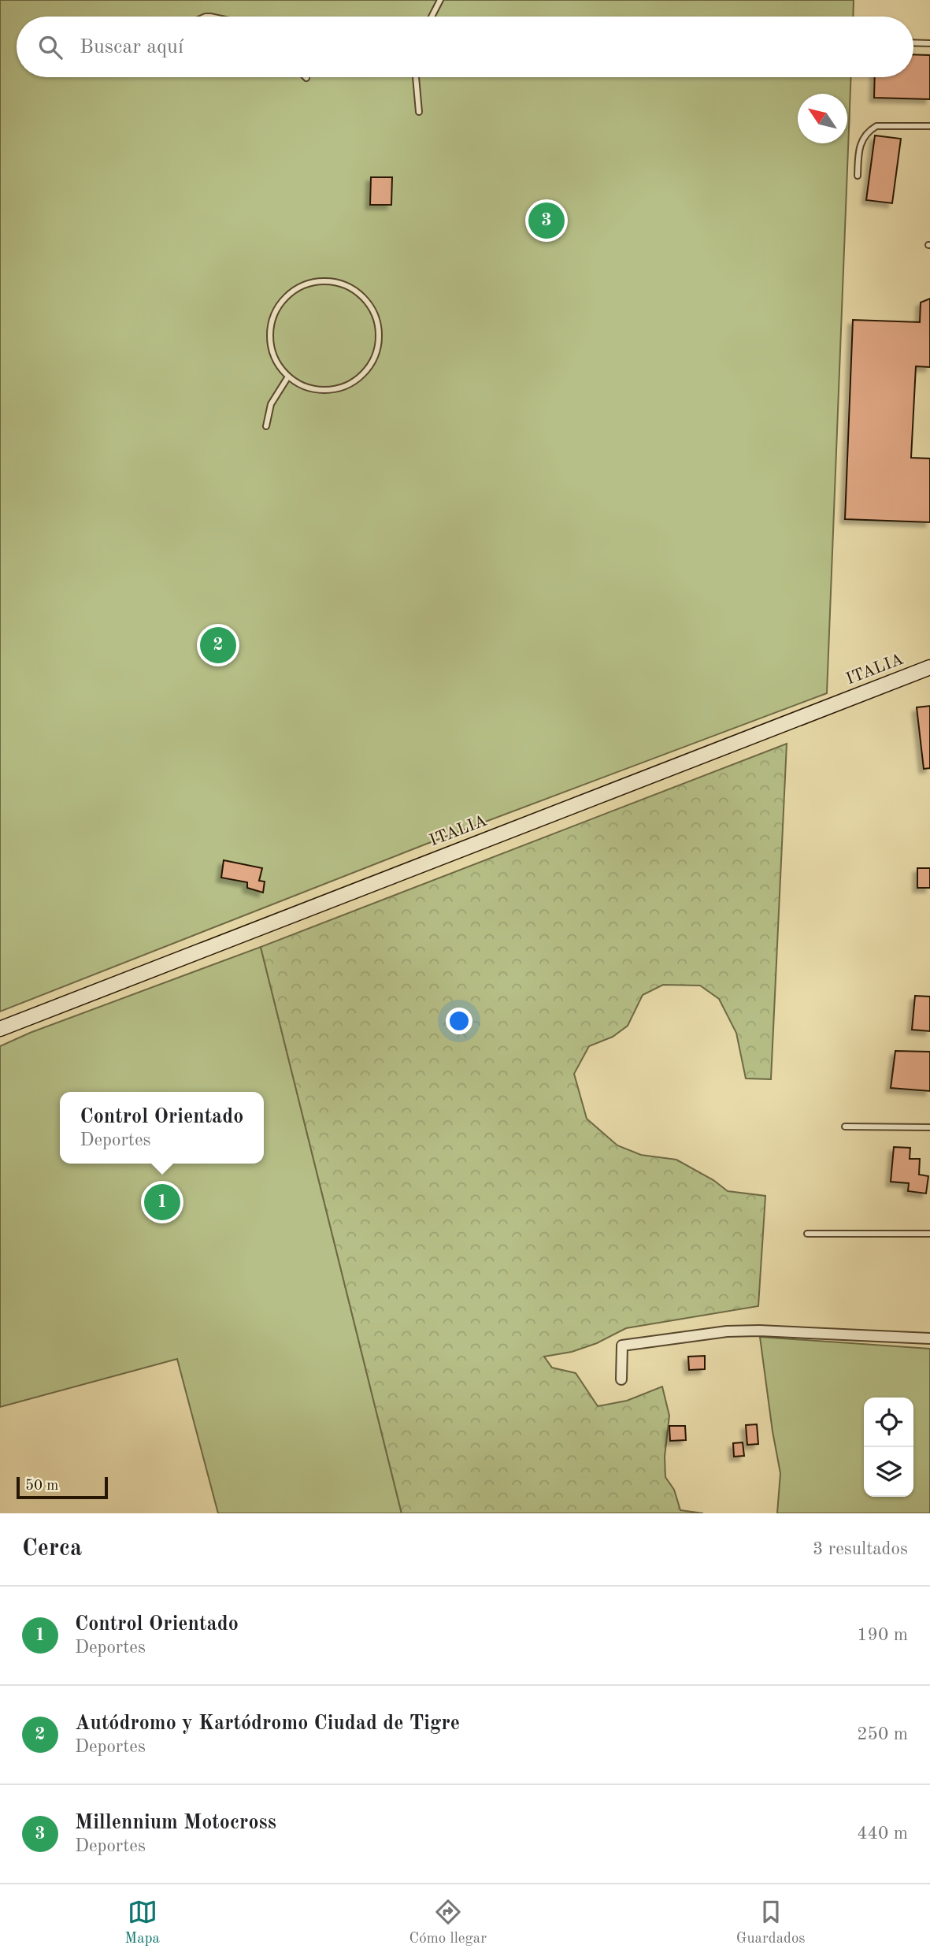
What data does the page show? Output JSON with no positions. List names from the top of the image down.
{
  "streets": {
    "street": ["ITALIA"]
  },
  "scale_bar": "50 m",
  "north": "top left",
  "page": {
    "search": "Buscar aquí",
    "pins": ["3", "2", "1"],
    "popup": ["Control Orientado", "Deportes"],
    "scale": "50 m",
    "heading": ["Cerca", "3 resultados"],
    "list": [
      {
        "mark": "1",
        "name": "Control Orientado",
        "note": "Deportes",
        "value": "190 m"
      },
      {
        "mark": "2",
        "name": "Autódromo y Kartódromo Ciudad de Tigre",
        "note": "Deportes",
        "value": "250 m"
      },
      {
        "mark": "3",
        "name": "Millennium Motocross",
        "note": "Deportes",
        "value": "440 m"
      }
    ],
    "nav": ["Mapa", "Cómo llegar", "Guardados"]
  }
}
